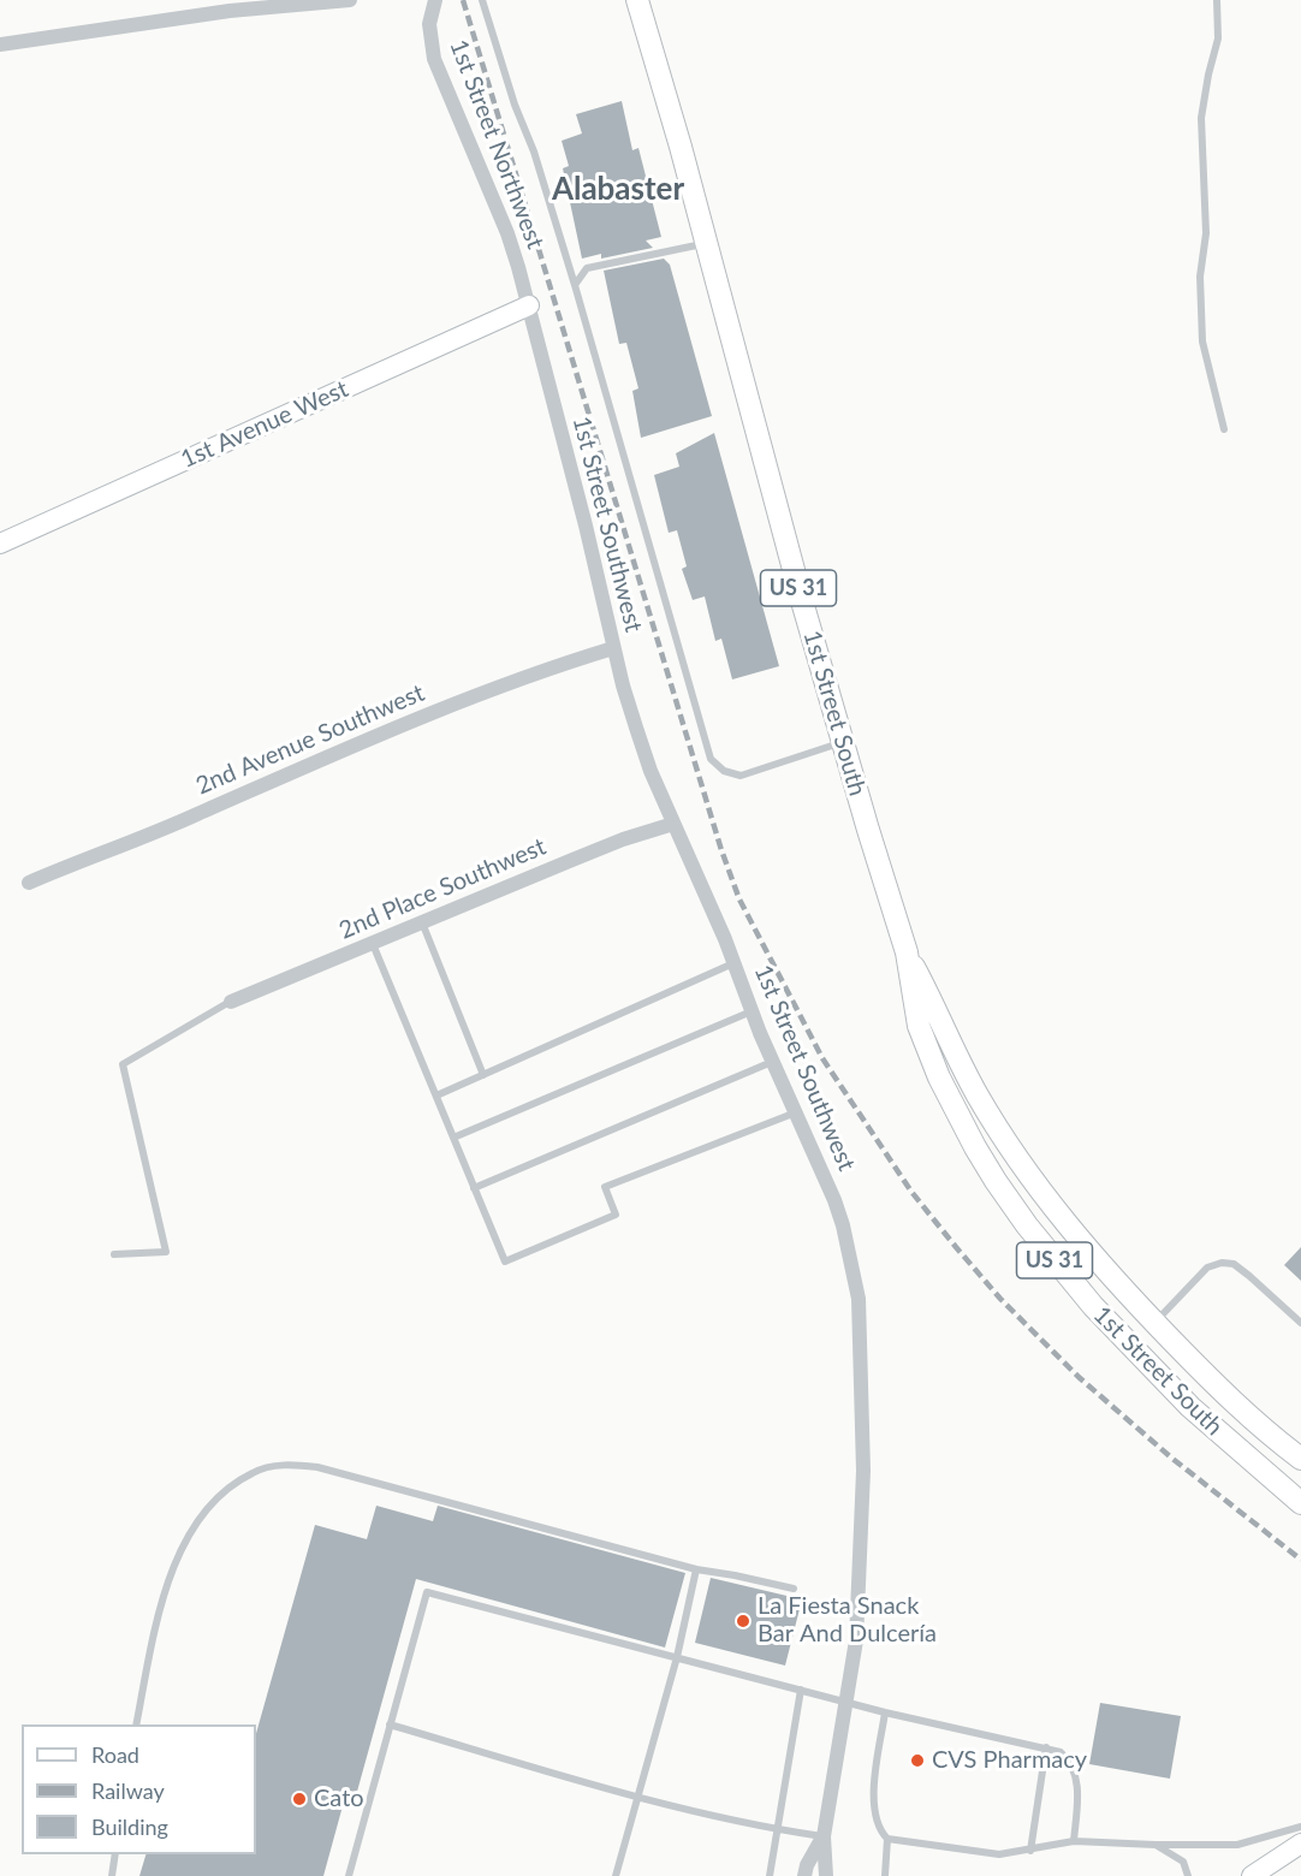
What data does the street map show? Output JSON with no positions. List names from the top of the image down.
{
  "streets": {
    "main road": ["US 31", "1st Street South"],
    "street": [
      "1st Street Northwest",
      "1st Avenue West",
      "1st Street Southwest",
      "2nd Avenue Southwest",
      "2nd Place Southwest"
    ]
  },
  "crossings": [
    ["1st Street Northwest", "1st Avenue West"],
    ["1st Street Northwest", "1st Street Southwest"],
    ["1st Avenue West", "1st Street Southwest"],
    ["1st Street Southwest", "2nd Avenue Southwest"],
    ["1st Street Southwest", "2nd Place Southwest"],
    ["US 31", "1st Street South"]
  ],
  "districts": ["Alabaster"],
  "places": ["La Fiesta Snack Bar And Dulcería", "CVS Pharmacy", "Cato"],
  "legend": ["Road", "Railway", "Building"]
}
